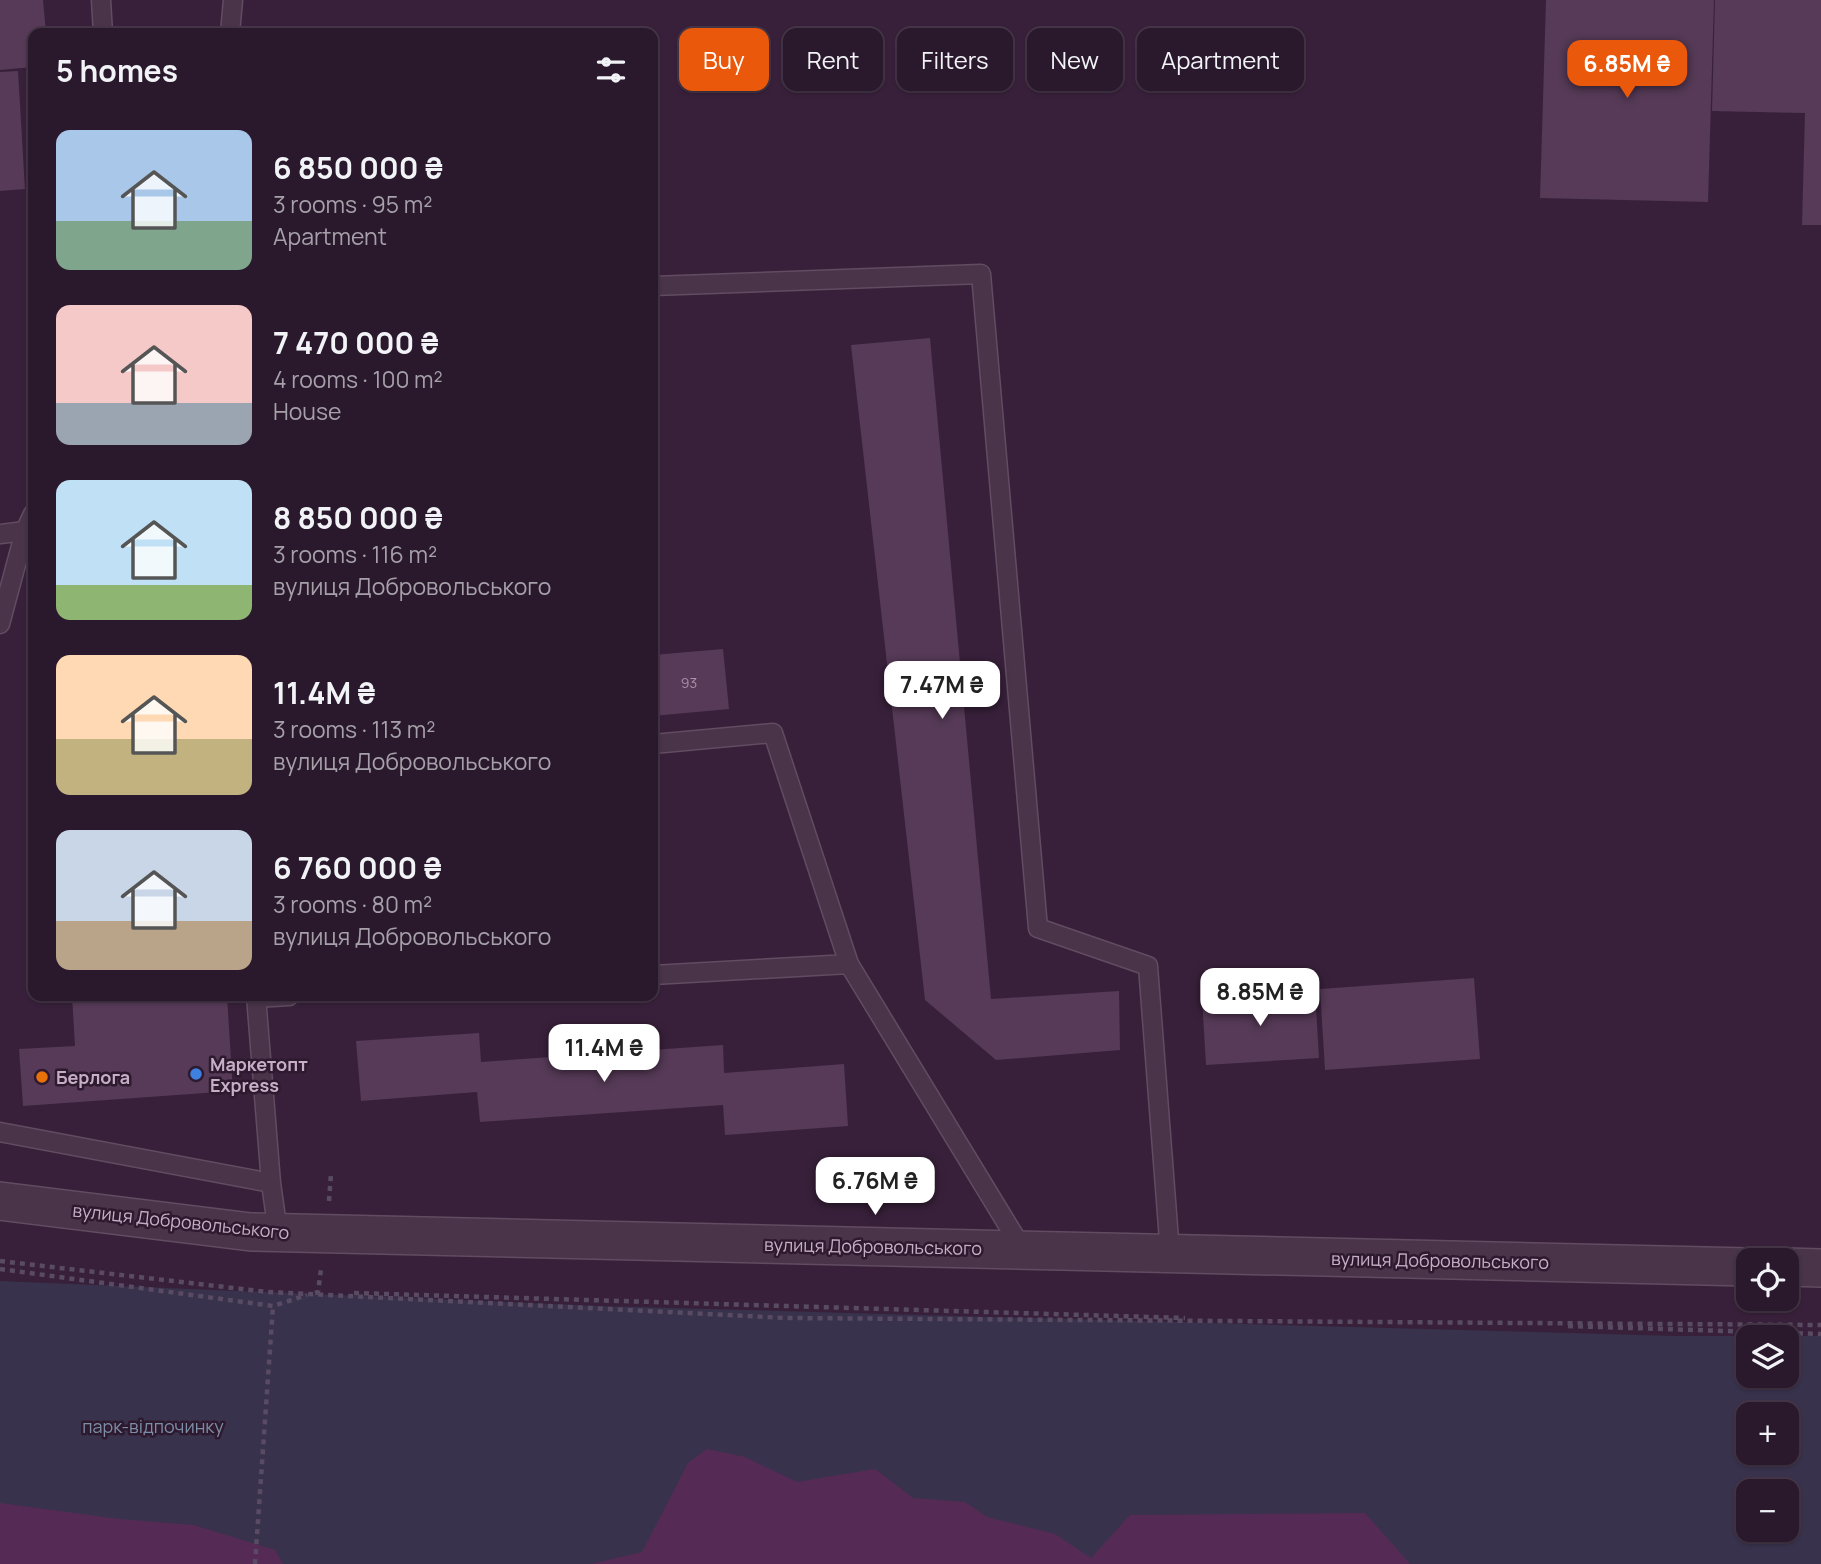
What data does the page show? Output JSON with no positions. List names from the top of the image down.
{
  "streets": {
    "street": ["вулиця Добровольського"]
  },
  "parks": ["парк-відпочинку"],
  "places": ["Маркетопт Express", "Берлога"],
  "house_numbers": ["93"],
  "page": {
    "chip": [
      "Buy",
      "Rent",
      "Filters",
      "New",
      "Apartment"
    ],
    "heading": "5 homes",
    "price": [
      "6.85M ₴",
      "7.47M ₴",
      "8.85M ₴",
      "11.4M ₴",
      "6.76M ₴"
    ],
    "list": [
      {
        "name": "6 850 000 ₴",
        "note": "3 rooms · 95 m² · Apartment"
      },
      {
        "name": "7 470 000 ₴",
        "note": "4 rooms · 100 m² · House"
      },
      {
        "name": "8 850 000 ₴",
        "note": "3 rooms · 116 m² · вулиця Добровольського"
      },
      {
        "name": "11.4M ₴",
        "note": "3 rooms · 113 m² · вулиця Добровольського"
      },
      {
        "name": "6 760 000 ₴",
        "note": "3 rooms · 80 m² · вулиця Добровольського"
      }
    ],
    "map_buttons": ["+", "−"]
  }
}
